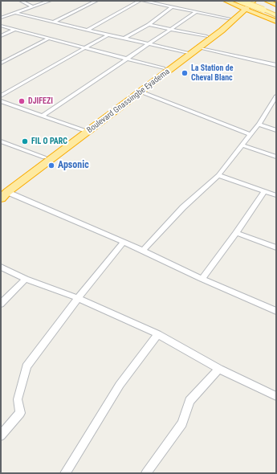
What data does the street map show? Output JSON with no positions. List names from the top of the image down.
{
  "streets": {
    "highway": ["Boulevard Gnassingbe Eyadema"]
  },
  "places": [
    "La Station de Cheval Blanc",
    "DJIFEZI",
    "FIL O PARC",
    "Apsonic"
  ]
}
